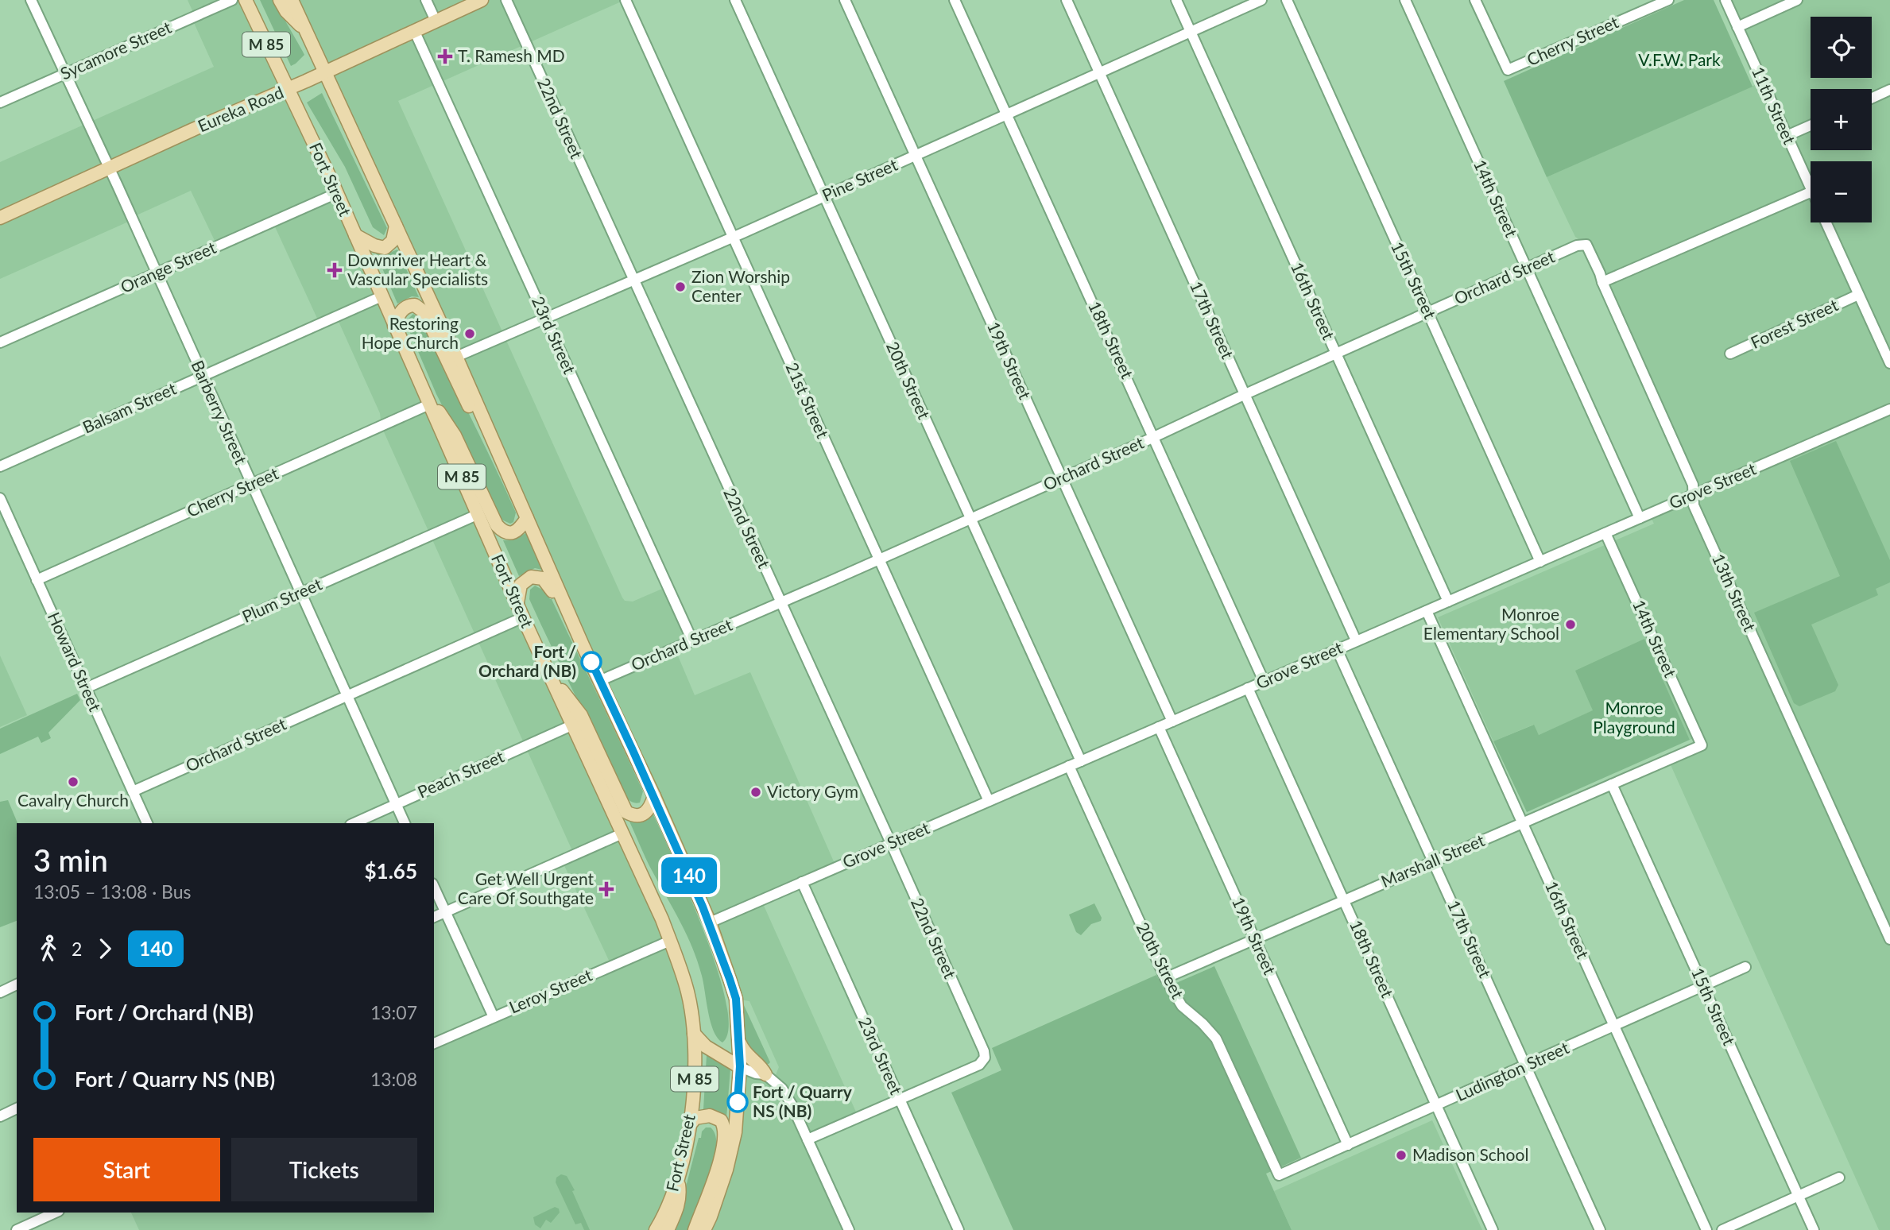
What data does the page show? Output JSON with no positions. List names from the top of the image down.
{
  "streets": {
    "main road": ["M 85", "Eureka Road", "Fort Street"],
    "street": [
      "Cherry Street",
      "Sycamore Street",
      "11th Street",
      "22nd Street",
      "Pine Street",
      "14th Street",
      "Orange Street",
      "Orchard Street",
      "15th Street",
      "16th Street",
      "17th Street",
      "Forest Street",
      "23rd Street",
      "18th Street",
      "19th Street",
      "20th Street",
      "21st Street",
      "Balsam Street",
      "Barberry Street",
      "Grove Street",
      "13th Street",
      "Plum Street",
      "Howard Street",
      "Peach Street",
      "Marshall Street",
      "Leroy Street",
      "Ludington Street"
    ]
  },
  "crossings": [
    ["Cherry Street", "Fort Street"],
    ["Cherry Street", "Barberry Street"],
    ["Cherry Street", "Howard Street"],
    ["M 85", "Eureka Road"],
    ["M 85", "Pine Street"],
    ["M 85", "Orchard Street"],
    ["M 85", "Grove Street"],
    ["Sycamore Street", "Barberry Street"],
    ["11th Street", "Forest Street"],
    ["Eureka Road", "Fort Street"],
    ["Eureka Road", "23rd Street"],
    ["Eureka Road", "Barberry Street"],
    ["22nd Street", "Pine Street"],
    ["22nd Street", "Orchard Street"],
    ["22nd Street", "23rd Street"],
    ["22nd Street", "Grove Street"],
    ["Fort Street", "Orange Street"],
    ["Fort Street", "Orchard Street"],
    ["Fort Street", "Balsam Street"],
    ["Fort Street", "Plum Street"],
    ["Fort Street", "Peach Street"],
    ["Fort Street", "Leroy Street"],
    ["Pine Street", "16th Street"],
    ["Pine Street", "17th Street"],
    ["Pine Street", "23rd Street"],
    ["Pine Street", "18th Street"],
    ["Pine Street", "19th Street"],
    ["Pine Street", "20th Street"],
    ["Pine Street", "21st Street"],
    ["14th Street", "Orchard Street"],
    ["14th Street", "Grove Street"],
    ["14th Street", "Marshall Street"],
    ["Orange Street", "Barberry Street"],
    ["Orchard Street", "15th Street"],
    ["Orchard Street", "16th Street"],
    ["Orchard Street", "17th Street"],
    ["Orchard Street", "23rd Street"],
    ["Orchard Street", "18th Street"],
    ["Orchard Street", "19th Street"],
    ["Orchard Street", "20th Street"],
    ["Orchard Street", "21st Street"],
    ["Orchard Street", "Barberry Street"],
    ["Orchard Street", "13th Street"],
    ["Orchard Street", "Howard Street"],
    ["15th Street", "Grove Street"],
    ["15th Street", "Marshall Street"],
    ["15th Street", "Ludington Street"],
    ["16th Street", "Grove Street"],
    ["16th Street", "Marshall Street"],
    ["16th Street", "Ludington Street"],
    ["17th Street", "Grove Street"],
    ["17th Street", "Marshall Street"],
    ["17th Street", "Ludington Street"],
    ["23rd Street", "Grove Street"],
    ["18th Street", "Grove Street"],
    ["18th Street", "Marshall Street"],
    ["18th Street", "Ludington Street"],
    ["19th Street", "Grove Street"],
    ["19th Street", "Marshall Street"],
    ["19th Street", "Ludington Street"],
    ["20th Street", "Grove Street"],
    ["20th Street", "Marshall Street"],
    ["20th Street", "Ludington Street"],
    ["21st Street", "Grove Street"],
    ["Balsam Street", "Barberry Street"],
    ["Barberry Street", "Plum Street"],
    ["Barberry Street", "Peach Street"],
    ["Grove Street", "13th Street"],
    ["Plum Street", "Howard Street"]
  ],
  "parks": ["V.F.W. Park", "Monroe Playground"],
  "places": {
    "health": ["T. Ramesh MD", "Downriver Heart & Vascular Specialists", "Get Well Urgent Care Of Southgate"],
    "other": [
      "Zion Worship Center",
      "Restoring Hope Church",
      "Monroe Elementary School",
      "Fort / Orchard (NB)",
      "Cavalry Church",
      "Victory Gym",
      "Fort / Quarry NS (NB)",
      "Madison School"
    ]
  },
  "lines": ["bus line 140"],
  "page": {
    "on_map": "140",
    "map_buttons": ["+", "−"],
    "heading": ["3 min", "13:05 – 13:08 · Bus", "$1.65"],
    "legs": ["2", "140"],
    "list": [
      {
        "name": "Fort / Orchard (NB)",
        "value": "13:07"
      },
      {
        "name": "Fort / Quarry NS (NB)",
        "value": "13:08"
      }
    ],
    "buttons": ["Start", "Tickets"]
  }
}
